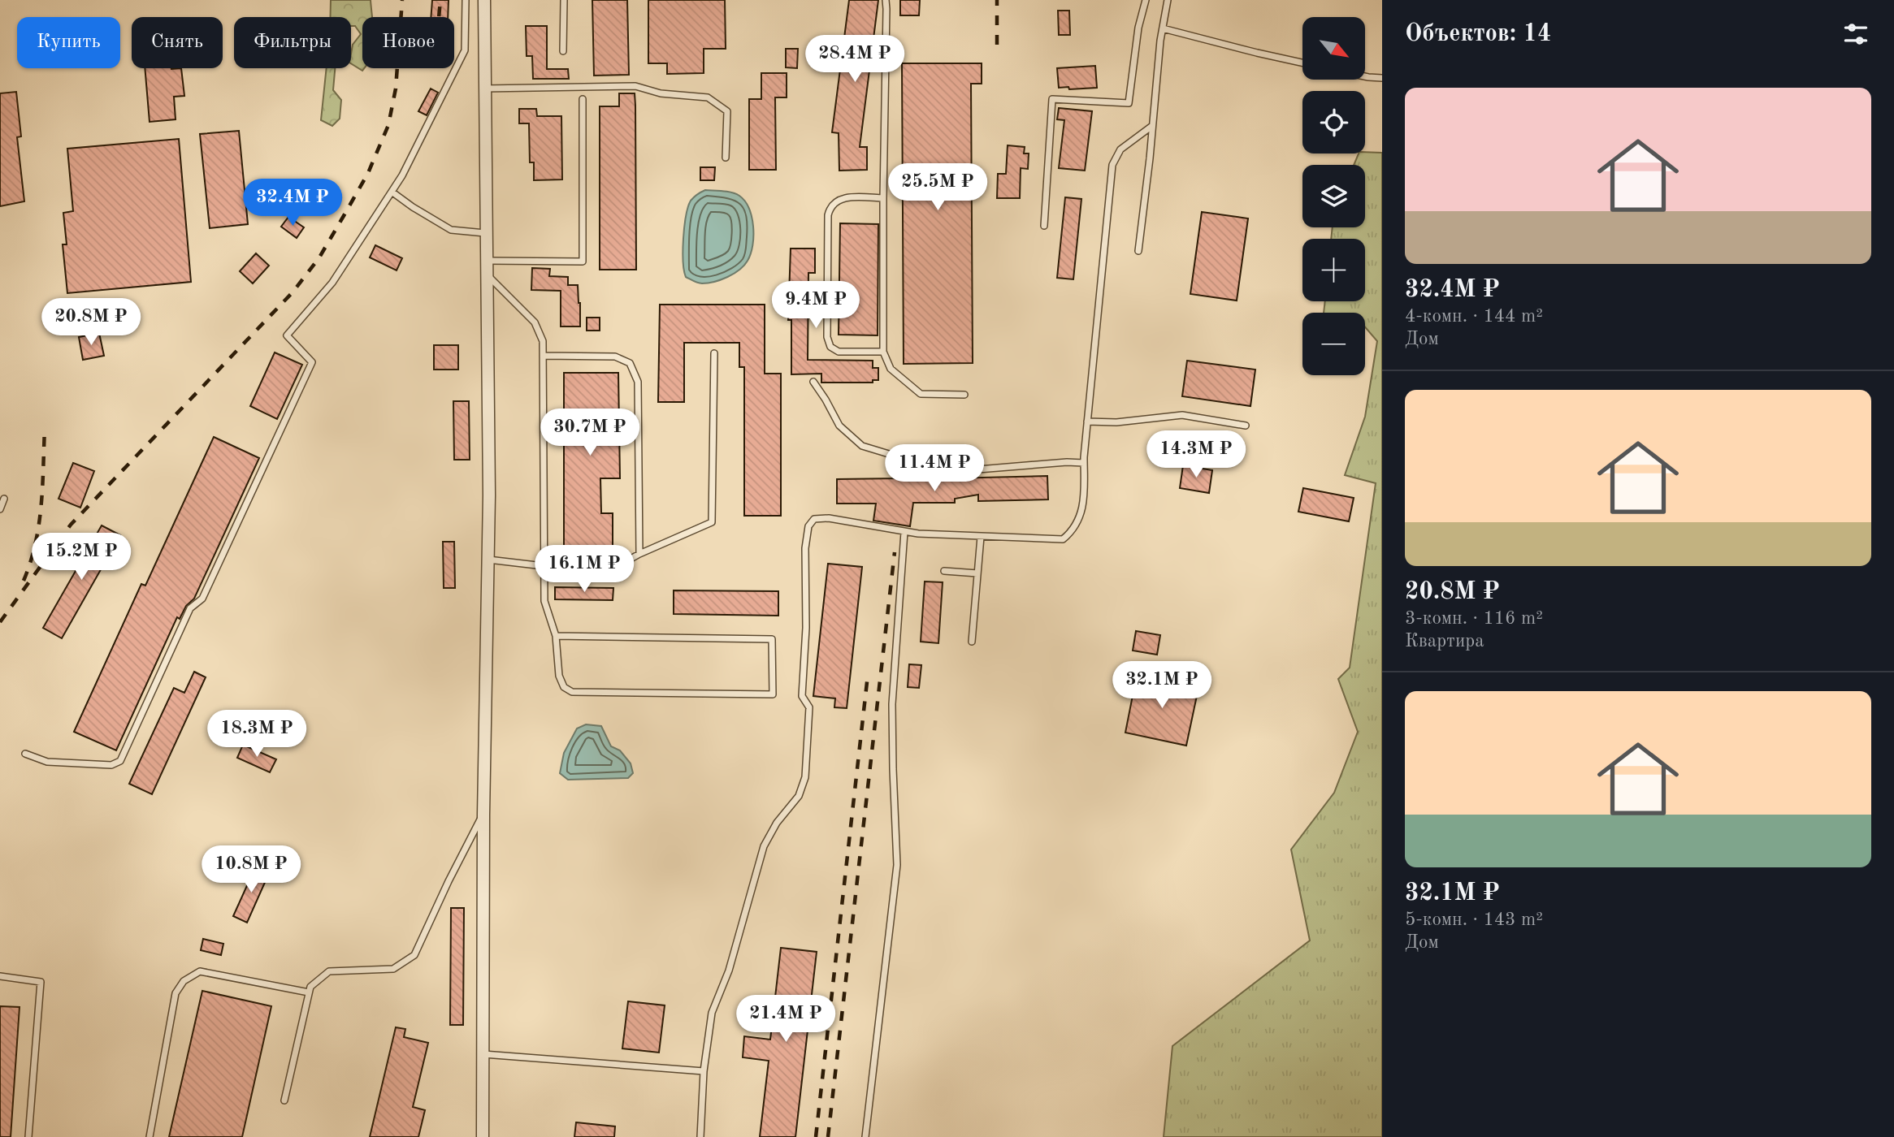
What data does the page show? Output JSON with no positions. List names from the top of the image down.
{
  "north": "bottom right",
  "page": {
    "heading": "Объектов: 14",
    "map_buttons": ["+", "−"],
    "chip": [
      "Купить",
      "Снять",
      "Фильтры",
      "Новое"
    ],
    "price": [
      "28.4M ₽",
      "25.5M ₽",
      "32.4M ₽",
      "9.4M ₽",
      "20.8M ₽",
      "30.7M ₽",
      "14.3M ₽",
      "11.4M ₽",
      "15.2M ₽",
      "16.1M ₽",
      "32.1M ₽",
      "18.3M ₽",
      "10.8M ₽",
      "21.4M ₽"
    ],
    "list": [
      {
        "name": "32.4M ₽",
        "note": "4-комн. · 144 m² · Дом"
      },
      {
        "name": "20.8M ₽",
        "note": "3-комн. · 116 m² · Квартира"
      },
      {
        "name": "32.1M ₽",
        "note": "5-комн. · 143 m² · Дом"
      }
    ]
  }
}
